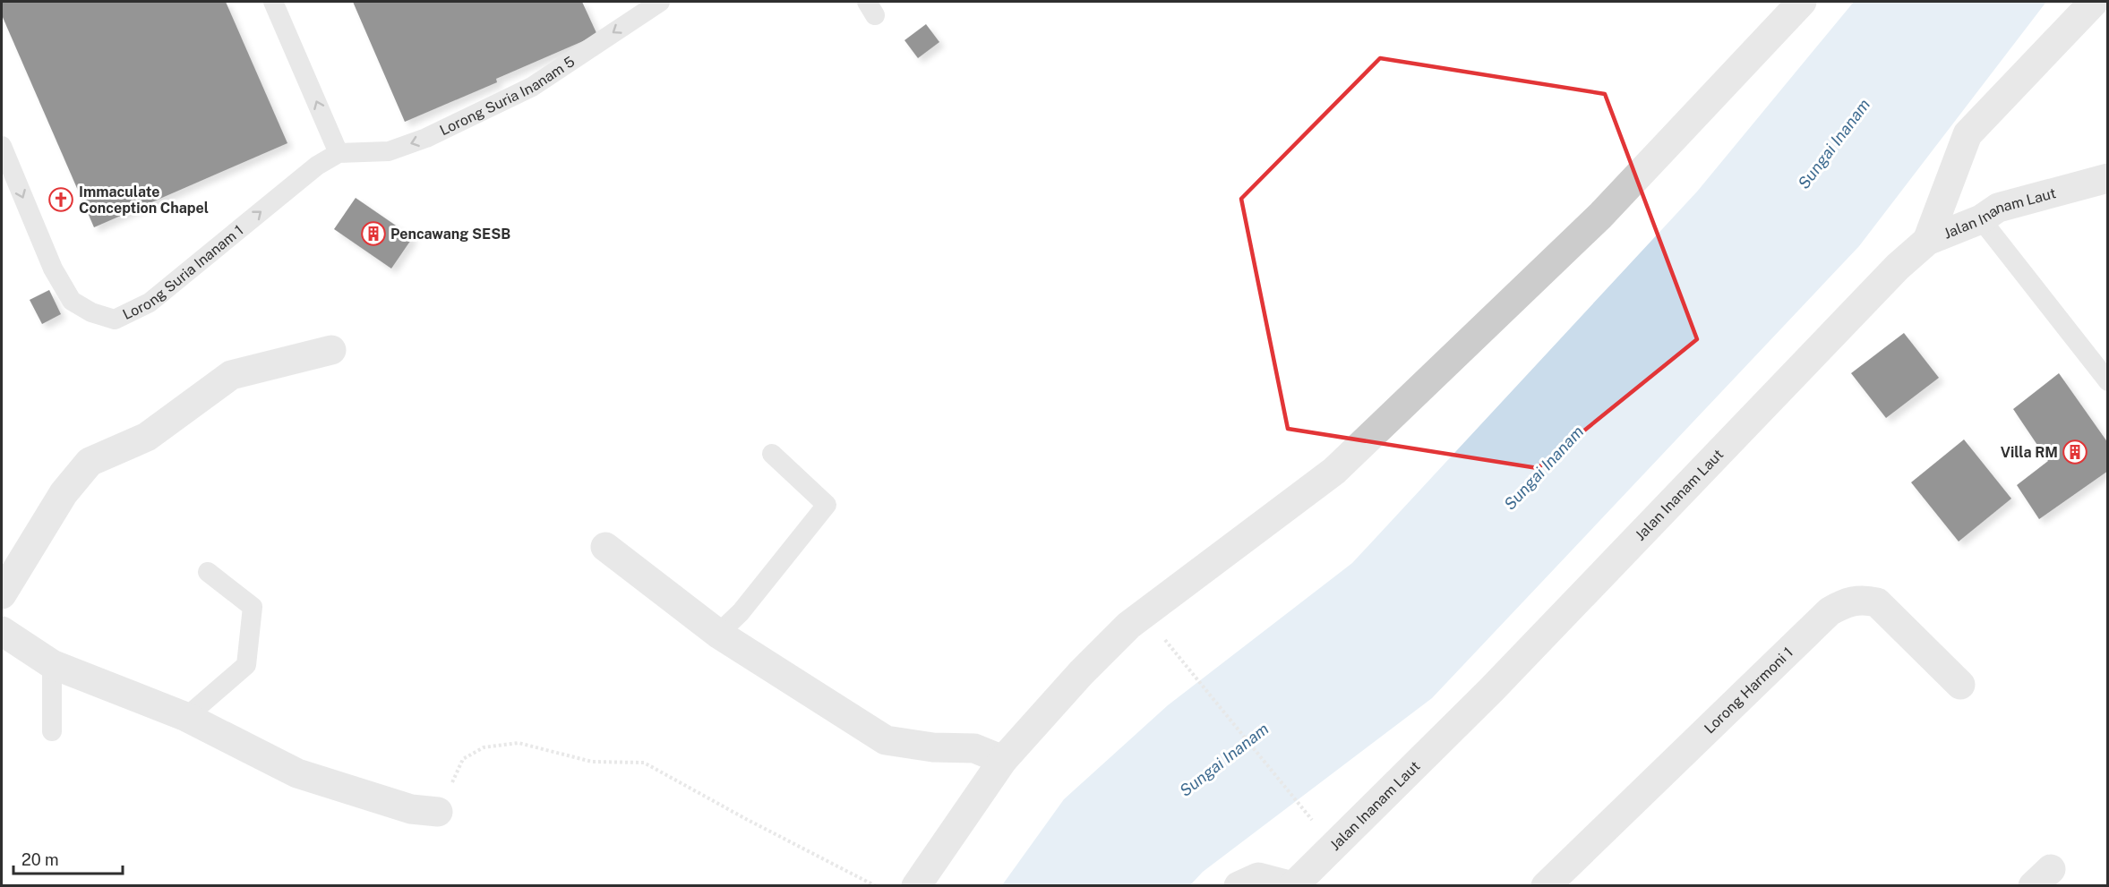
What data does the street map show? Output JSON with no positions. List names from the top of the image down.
{
  "streets": {
    "street": ["Jalan Inanam Laut", "Lorong Harmoni 1"],
    "lane": ["Lorong Suria Inanam 5", "Lorong Suria Inanam 1"]
  },
  "crossings": [
    ["Lorong Suria Inanam 5", "Lorong Suria Inanam 1"]
  ],
  "one_way": ["Lorong Suria Inanam 5"],
  "water": ["Sungai Inanam"],
  "places": {
    "church": ["Immaculate Conception Chapel"],
    "building": ["Pencawang SESB", "Villa RM"]
  },
  "scale_bar": "20 m"
}
